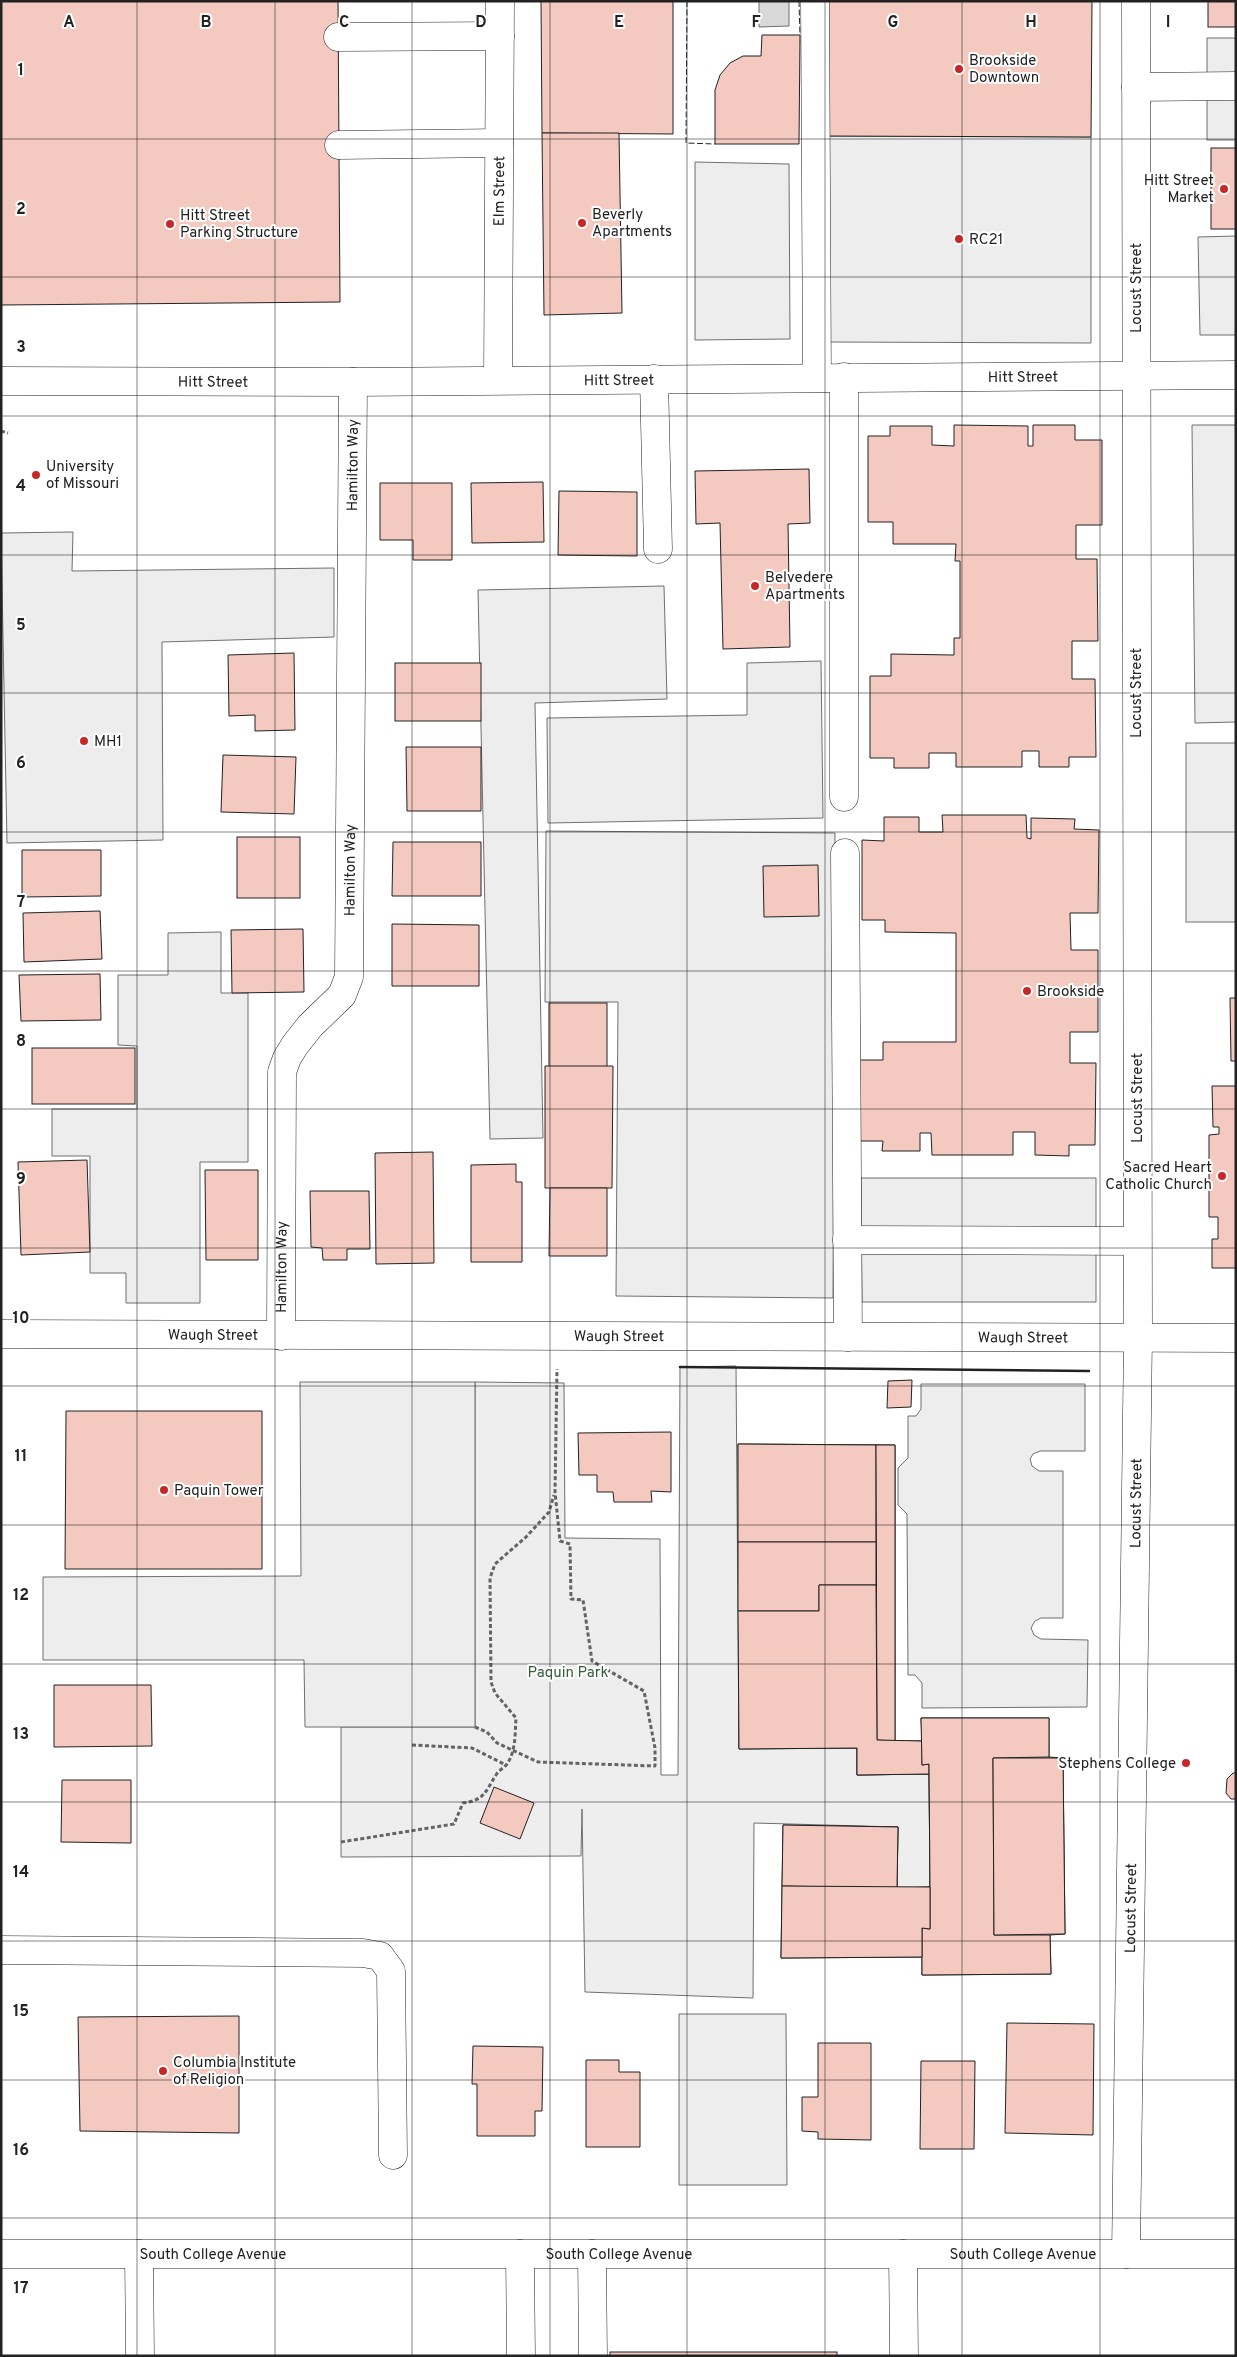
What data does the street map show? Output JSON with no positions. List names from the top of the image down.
{
  "streets": {
    "street": [
      "Elm Street",
      "Locust Street",
      "Hitt Street",
      "Hamilton Way",
      "Waugh Street",
      "South College Avenue"
    ]
  },
  "crossings": [
    ["Elm Street", "Hitt Street"],
    ["Locust Street", "Hitt Street"],
    ["Locust Street", "Waugh Street"],
    ["Locust Street", "South College Avenue"],
    ["Hitt Street", "Hamilton Way"],
    ["Hamilton Way", "Waugh Street"]
  ],
  "parks": ["Paquin Park"],
  "places": [
    "Brookside Downtown",
    "Hitt Street Market",
    "Beverly Apartments",
    "Hitt Street Parking Structure",
    "RC21",
    "University of Missouri",
    "Belvedere Apartments",
    "MH1",
    "Brookside",
    "Sacred Heart Catholic Church",
    "Paquin Tower",
    "Stephens College",
    "Columbia Institute of Religion"
  ],
  "grid": {
    "columns": [
      "A",
      "B",
      "C",
      "D",
      "E",
      "F",
      "G",
      "H",
      "I"
    ],
    "rows": [
      "1",
      "2",
      "3",
      "4",
      "5",
      "6",
      "7",
      "8",
      "9",
      "10",
      "11",
      "12",
      "13",
      "14",
      "15",
      "16",
      "17"
    ]
  }
}
